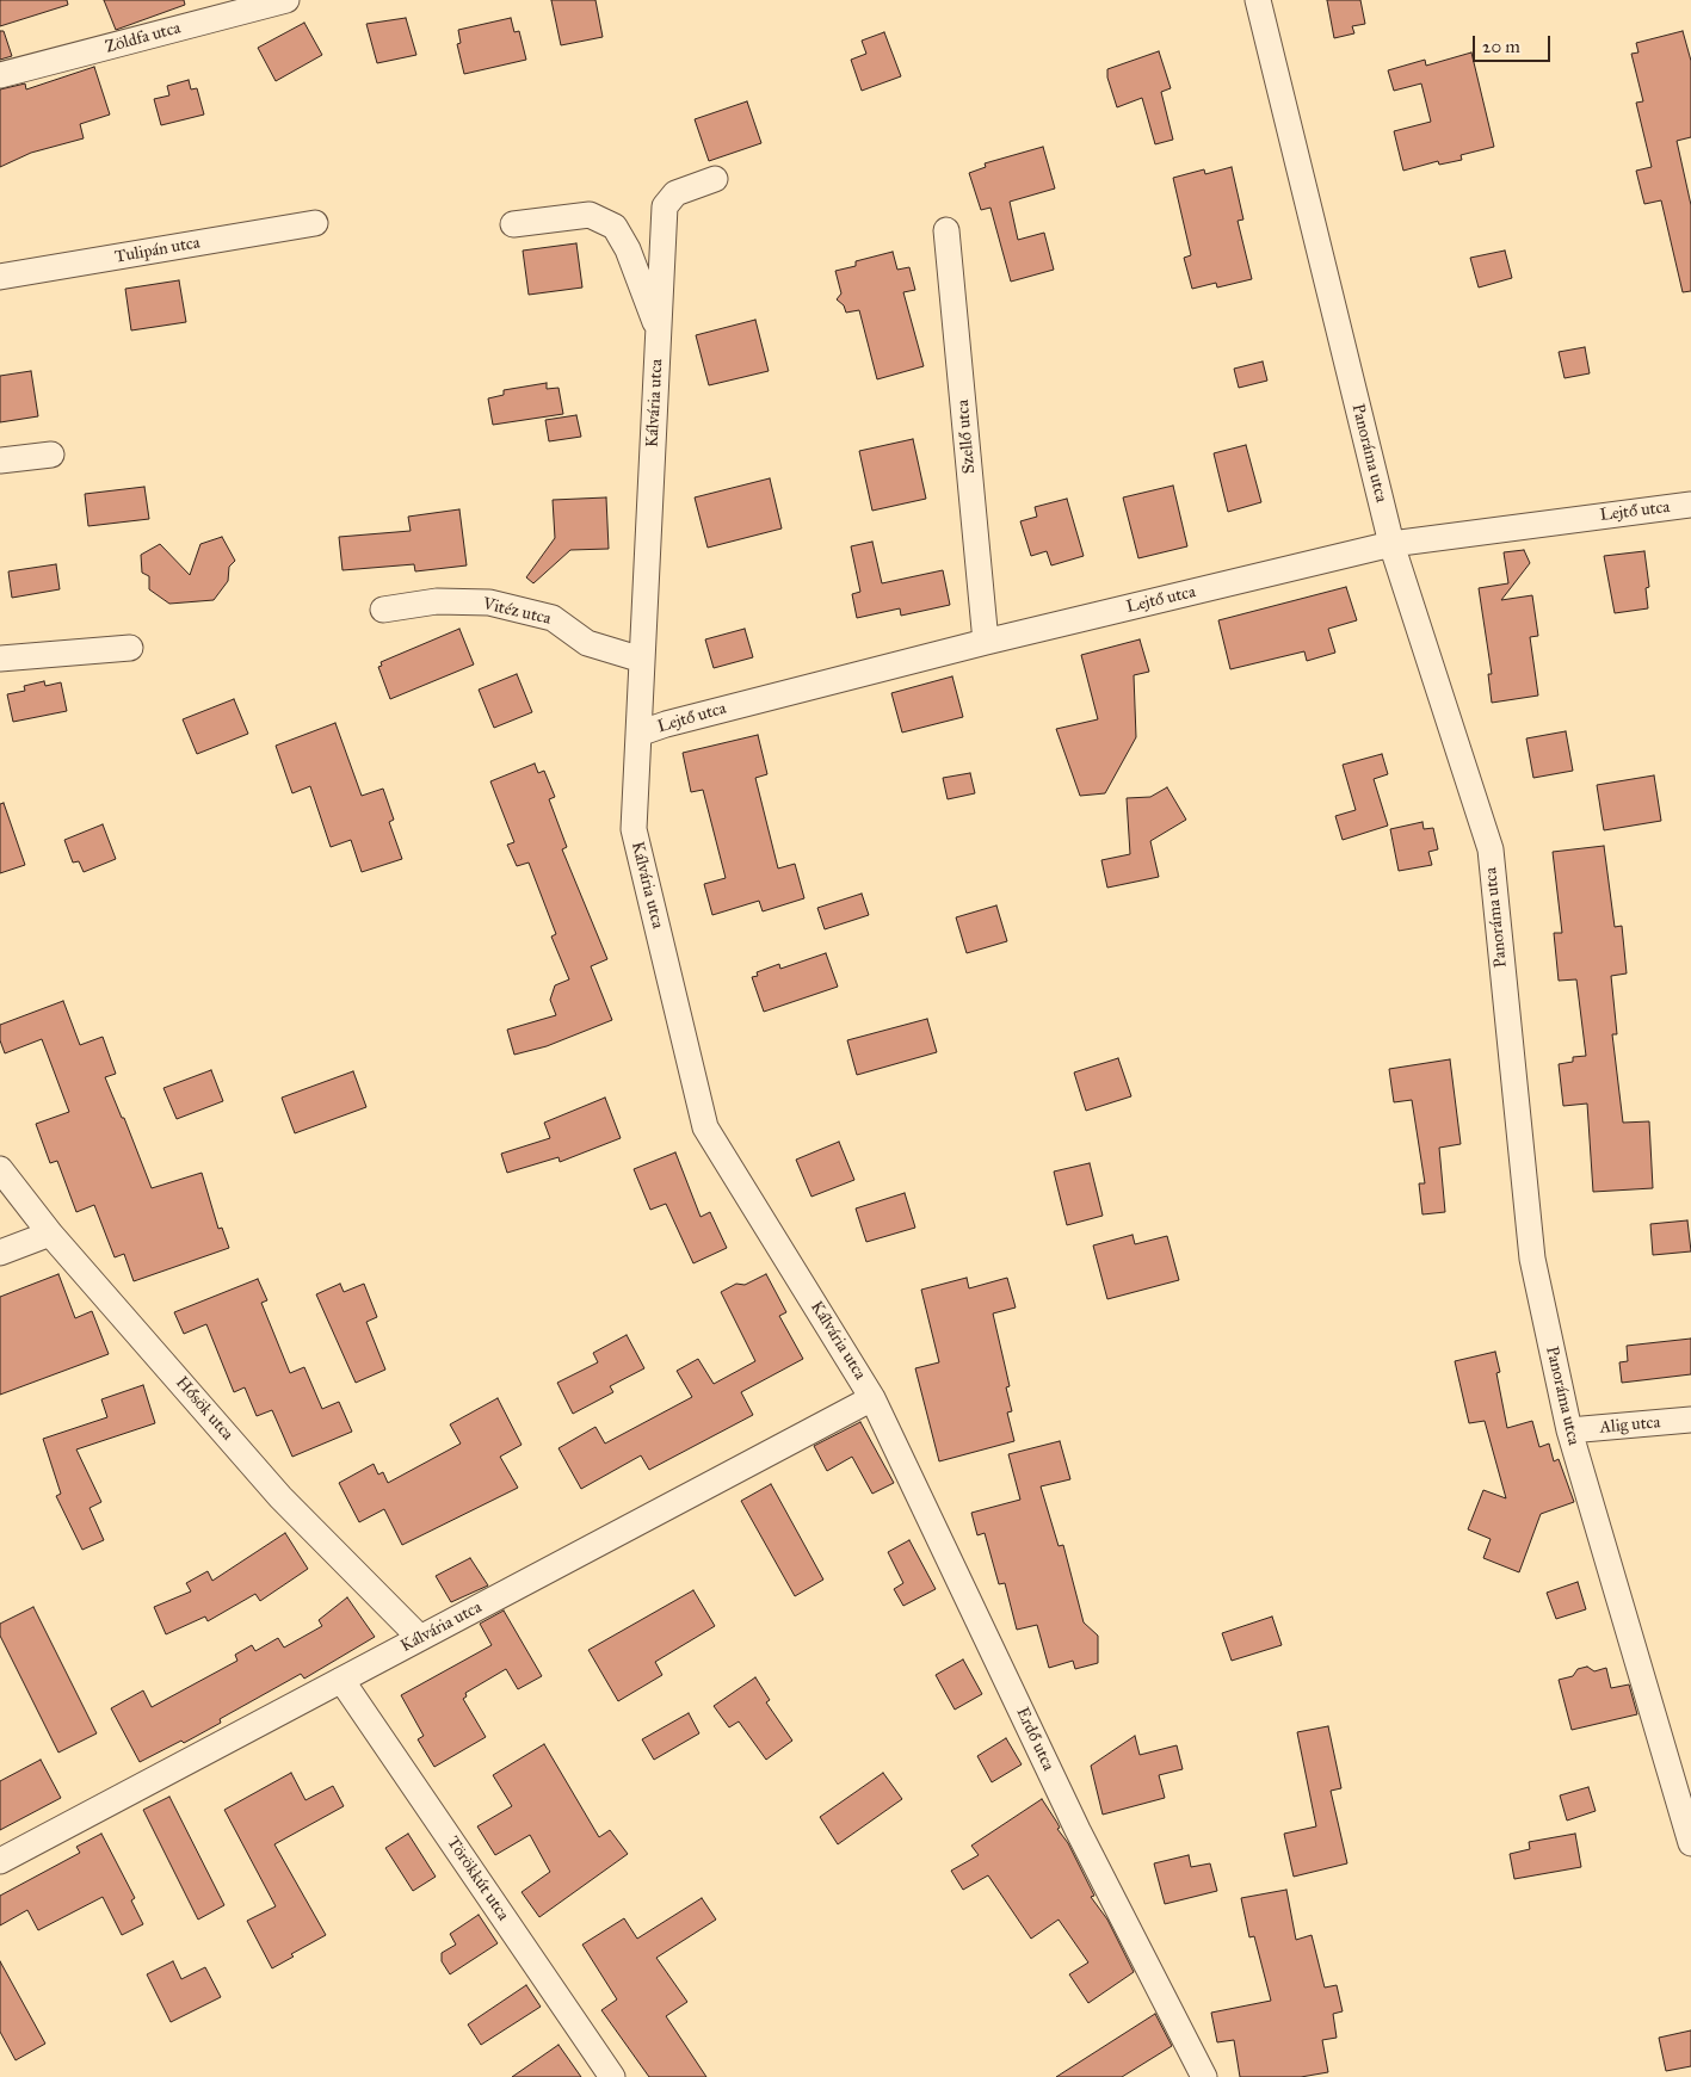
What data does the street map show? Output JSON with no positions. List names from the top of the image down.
{
  "streets": {
    "street": [
      "Zöldfa utca",
      "Tulipán utca",
      "Kálvária utca",
      "Szellő utca",
      "Panoráma utca",
      "Lejtő utca",
      "Vitéz utca",
      "Hősök utca",
      "Alig utca",
      "Erdő utca",
      "Törökkút utca"
    ]
  },
  "crossings": [
    ["Kálvária utca", "Lejtő utca"],
    ["Kálvária utca", "Vitéz utca"],
    ["Kálvária utca", "Hősök utca"],
    ["Kálvária utca", "Erdő utca"],
    ["Kálvária utca", "Törökkút utca"],
    ["Szellő utca", "Lejtő utca"],
    ["Panoráma utca", "Lejtő utca"],
    ["Panoráma utca", "Alig utca"]
  ],
  "scale_bar": "20 m"
}
